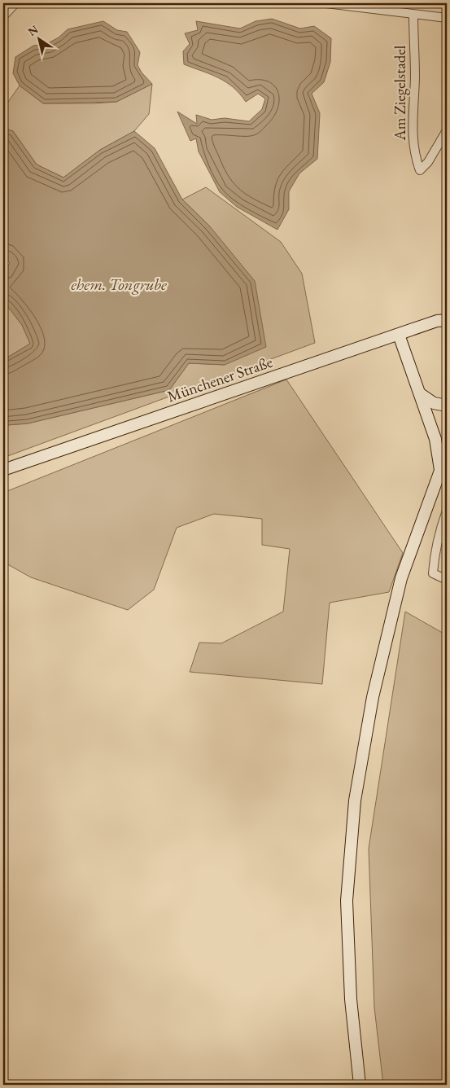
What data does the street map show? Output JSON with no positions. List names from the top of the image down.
{
  "streets": {
    "main road": ["Münchener Straße"],
    "street": ["Am Ziegelstadel"]
  },
  "water": ["ehem. Tongrube"],
  "north": "top left"
}
